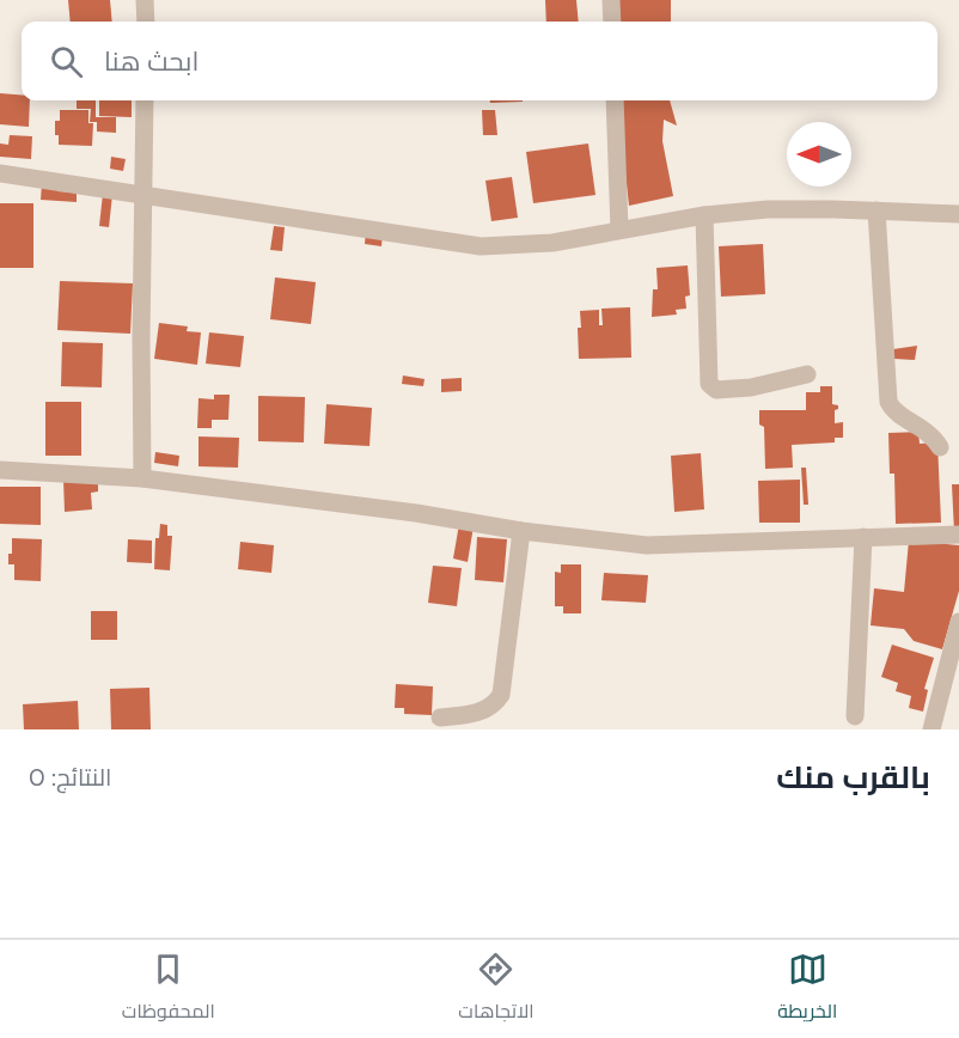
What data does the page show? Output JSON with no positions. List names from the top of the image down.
{
  "north": "left",
  "page": {
    "search": "ابحث هنا",
    "heading": ["بالقرب منك", "النتائج: 0"],
    "nav": ["الخريطة", "الاتجاهات", "المحفوظات"]
  }
}
